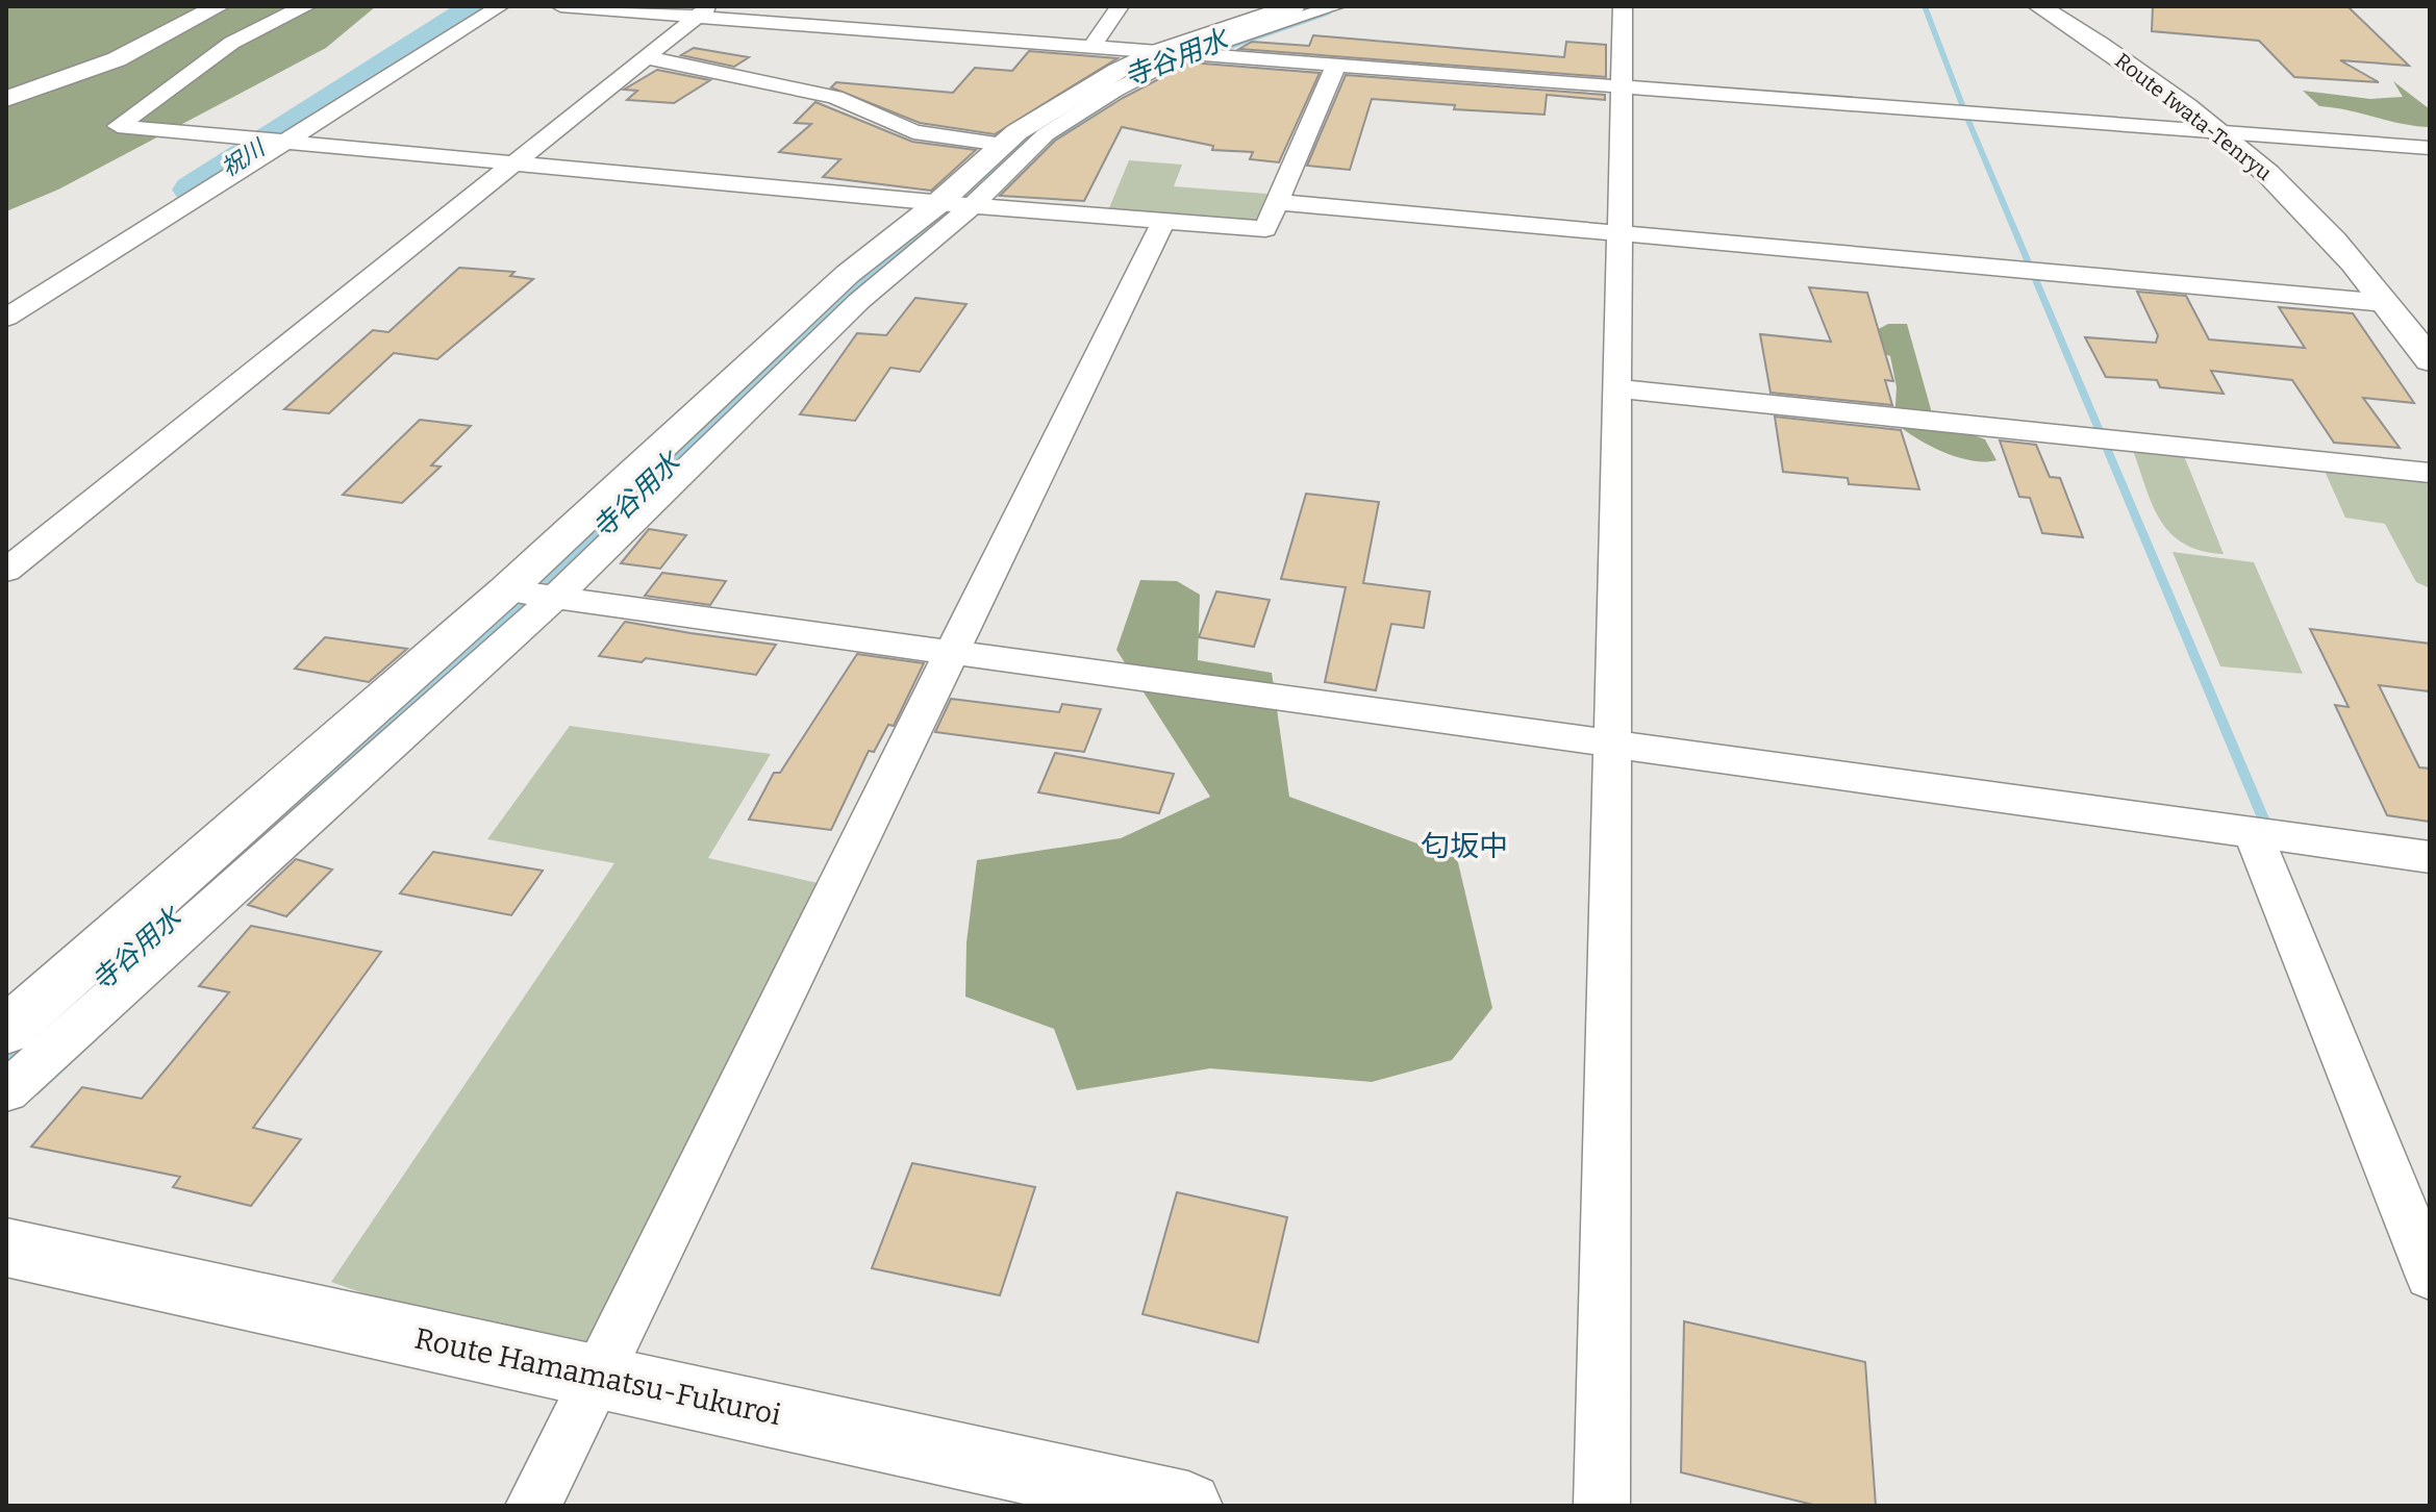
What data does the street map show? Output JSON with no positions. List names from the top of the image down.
{
  "streets": {
    "street": ["Route Iwata-Tenryu", "Route Hamamatsu-Fukuroi"]
  },
  "districts": ["匂坂中"],
  "water": ["寺谷用水", "祝川"]
}
